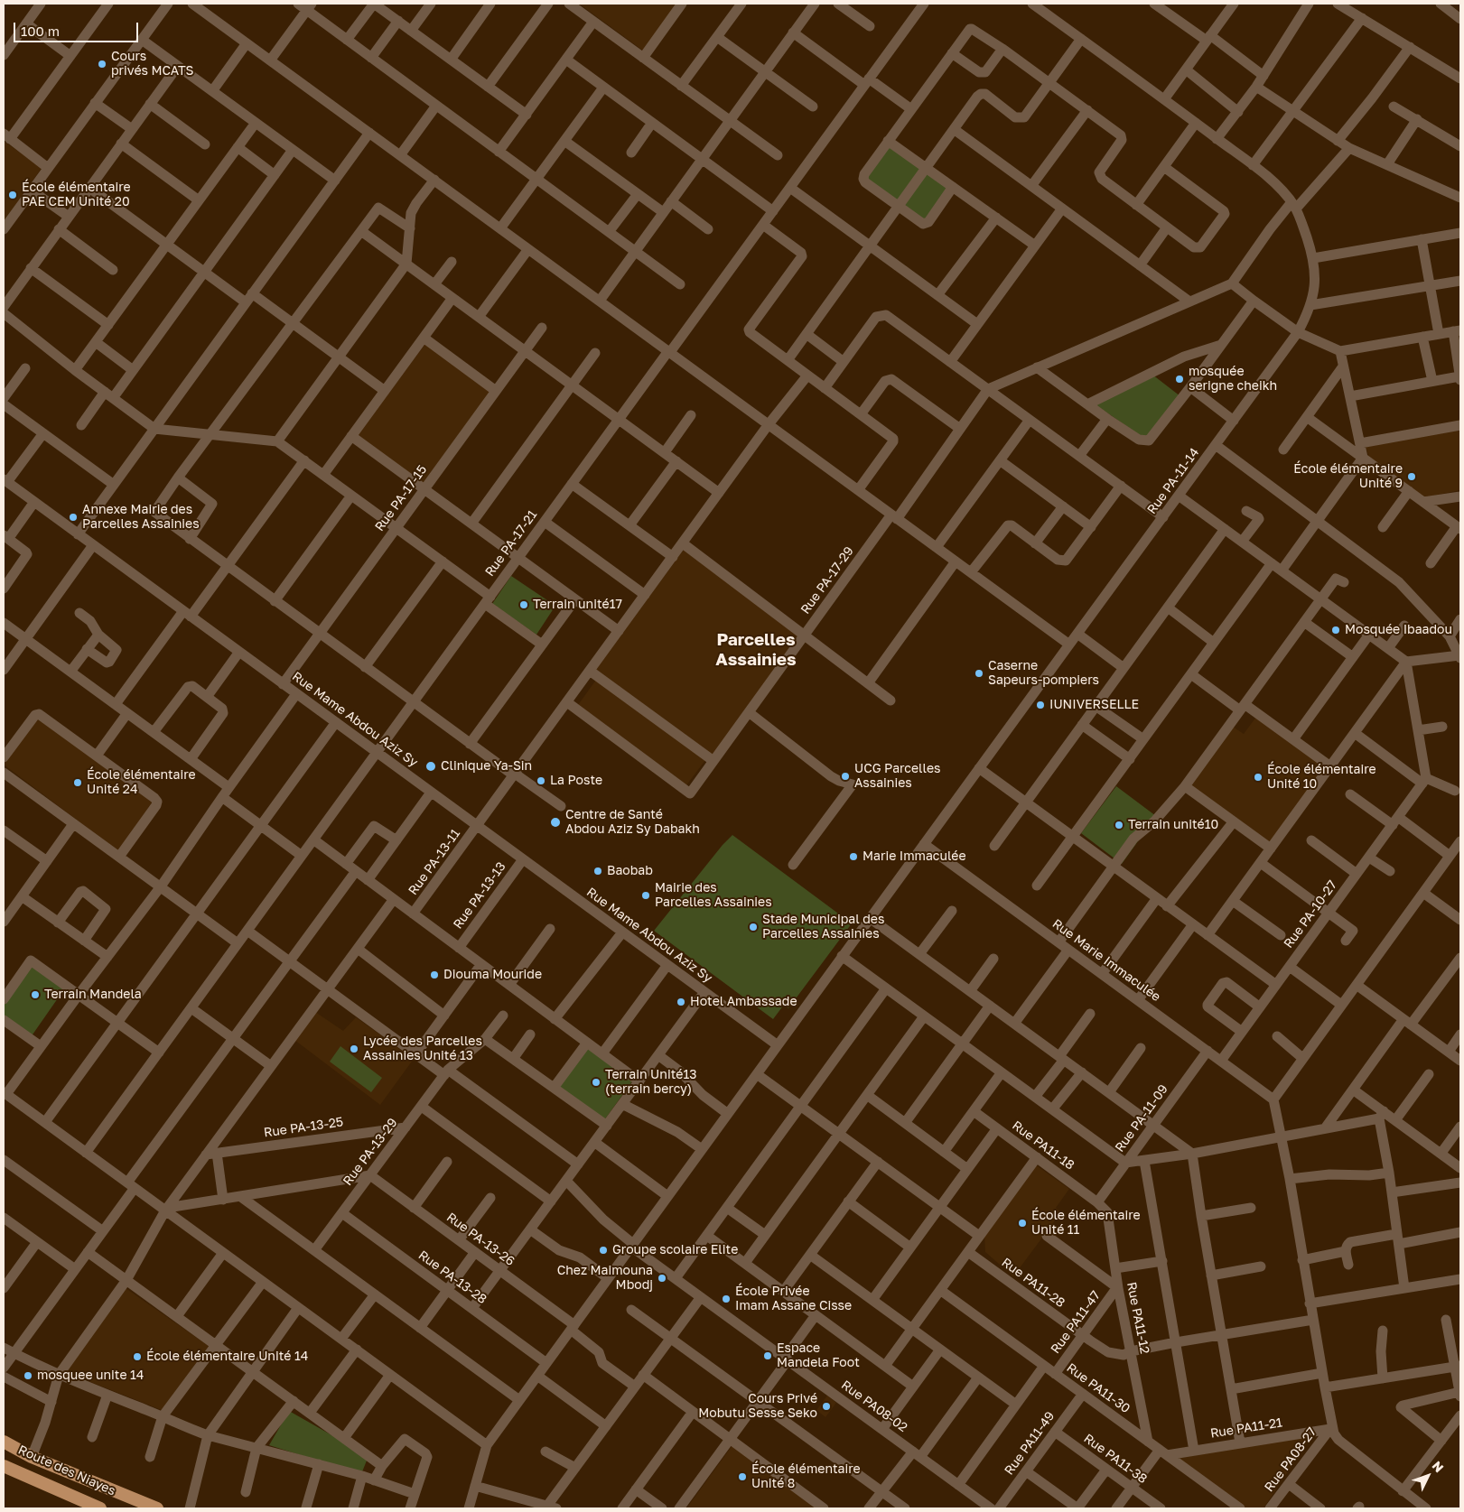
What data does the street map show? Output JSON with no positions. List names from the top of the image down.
{
  "streets": {
    "main road": ["Route des Niayes"],
    "street": [
      "Rue PA-11-14",
      "Rue PA-17-15",
      "Rue PA-17-21",
      "Rue PA-17-29",
      "Rue Mame Abdou Aziz Sy",
      "Rue PA-13-11",
      "Rue PA-13-13",
      "Rue PA-10-27",
      "Rue Marie Immaculée",
      "Rue PA-11-09",
      "Rue PA-13-25",
      "Rue PA11-18",
      "Rue PA-13-29",
      "Rue PA-13-26",
      "Rue PA-13-28",
      "Rue PA11-28",
      "Rue PA11-12",
      "Rue PA11-47",
      "Rue PA11-30",
      "Rue PA08-02",
      "Rue PA11-21",
      "Rue PA11-49",
      "Rue PA11-38",
      "Rue PA08-27"
    ]
  },
  "crossings": [
    ["Rue PA-11-14", "Rue Mame Abdou Aziz Sy"],
    ["Rue PA-11-14", "Rue Marie Immaculée"],
    ["Rue PA-11-14", "Rue PA-13-26"],
    ["Rue PA-11-14", "Rue PA-13-28"],
    ["Rue PA-11-14", "Rue PA08-02"],
    ["Rue PA-17-15", "Rue Mame Abdou Aziz Sy"],
    ["Rue PA-17-21", "Rue Mame Abdou Aziz Sy"],
    ["Rue PA-17-29", "Rue PA-13-11"],
    ["Rue Mame Abdou Aziz Sy", "Rue PA-13-11"],
    ["Rue Mame Abdou Aziz Sy", "Rue PA-13-13"],
    ["Rue PA-10-27", "Rue Marie Immaculée"],
    ["Rue Marie Immaculée", "Rue PA-11-09"],
    ["Rue PA-11-09", "Rue PA11-18"],
    ["Rue PA-11-09", "Rue PA11-12"],
    ["Rue PA-13-25", "Rue PA-13-29"],
    ["Rue PA11-18", "Rue PA11-12"],
    ["Rue PA-13-29", "Rue PA-13-26"],
    ["Rue PA-13-29", "Rue PA-13-28"],
    ["Rue PA11-28", "Rue PA11-12"],
    ["Rue PA11-28", "Rue PA11-47"],
    ["Rue PA11-12", "Rue PA11-47"],
    ["Rue PA11-12", "Rue PA11-30"],
    ["Rue PA11-47", "Rue PA11-30"],
    ["Rue PA11-30", "Rue PA11-21"],
    ["Rue PA11-30", "Rue PA11-49"],
    ["Rue PA11-21", "Rue PA08-27"],
    ["Rue PA11-49", "Rue PA11-38"]
  ],
  "districts": ["Parcelles Assainies"],
  "places": [
    "Cours privés MCATS",
    "École élémentaire PAE CEM Unité 20",
    "mosquée serigne cheikh",
    "École élémentaire Unité 9",
    "Annexe Mairie des Parcelles Assainies",
    "Terrain unité17",
    "Mosquée Ibaadou",
    "Caserne Sapeurs-pompiers",
    "IUNIVERSELLE",
    "Clinique Ya-Sin",
    "UCG Parcelles Assainies",
    "École élémentaire Unité 10",
    "La Poste",
    "École élémentaire Unité 24",
    "Centre de Santé Abdou Aziz Sy Dabakh",
    "Terrain unité10",
    "Marie Immaculée",
    "Baobab",
    "Mairie des Parcelles Assainies",
    "Stade Municipal des Parcelles Assainies",
    "Diouma Mouride",
    "Terrain Mandela",
    "Hotel Ambassade",
    "Lycée des Parcelles Assainies Unité 13",
    "Terrain Unité13 (terrain bercy)",
    "École élémentaire Unité 11",
    "Groupe scolaire Elite",
    "Chez Maimouna Mbodj",
    "École Privée Imam Assane Cisse",
    "Espace Mandela Foot",
    "École élémentaire Unité 14",
    "mosquee unite 14",
    "Cours Privé Mobutu Sesse Seko",
    "École élémentaire Unité 8"
  ],
  "scale_bar": "100 m",
  "north": "top right"
}
